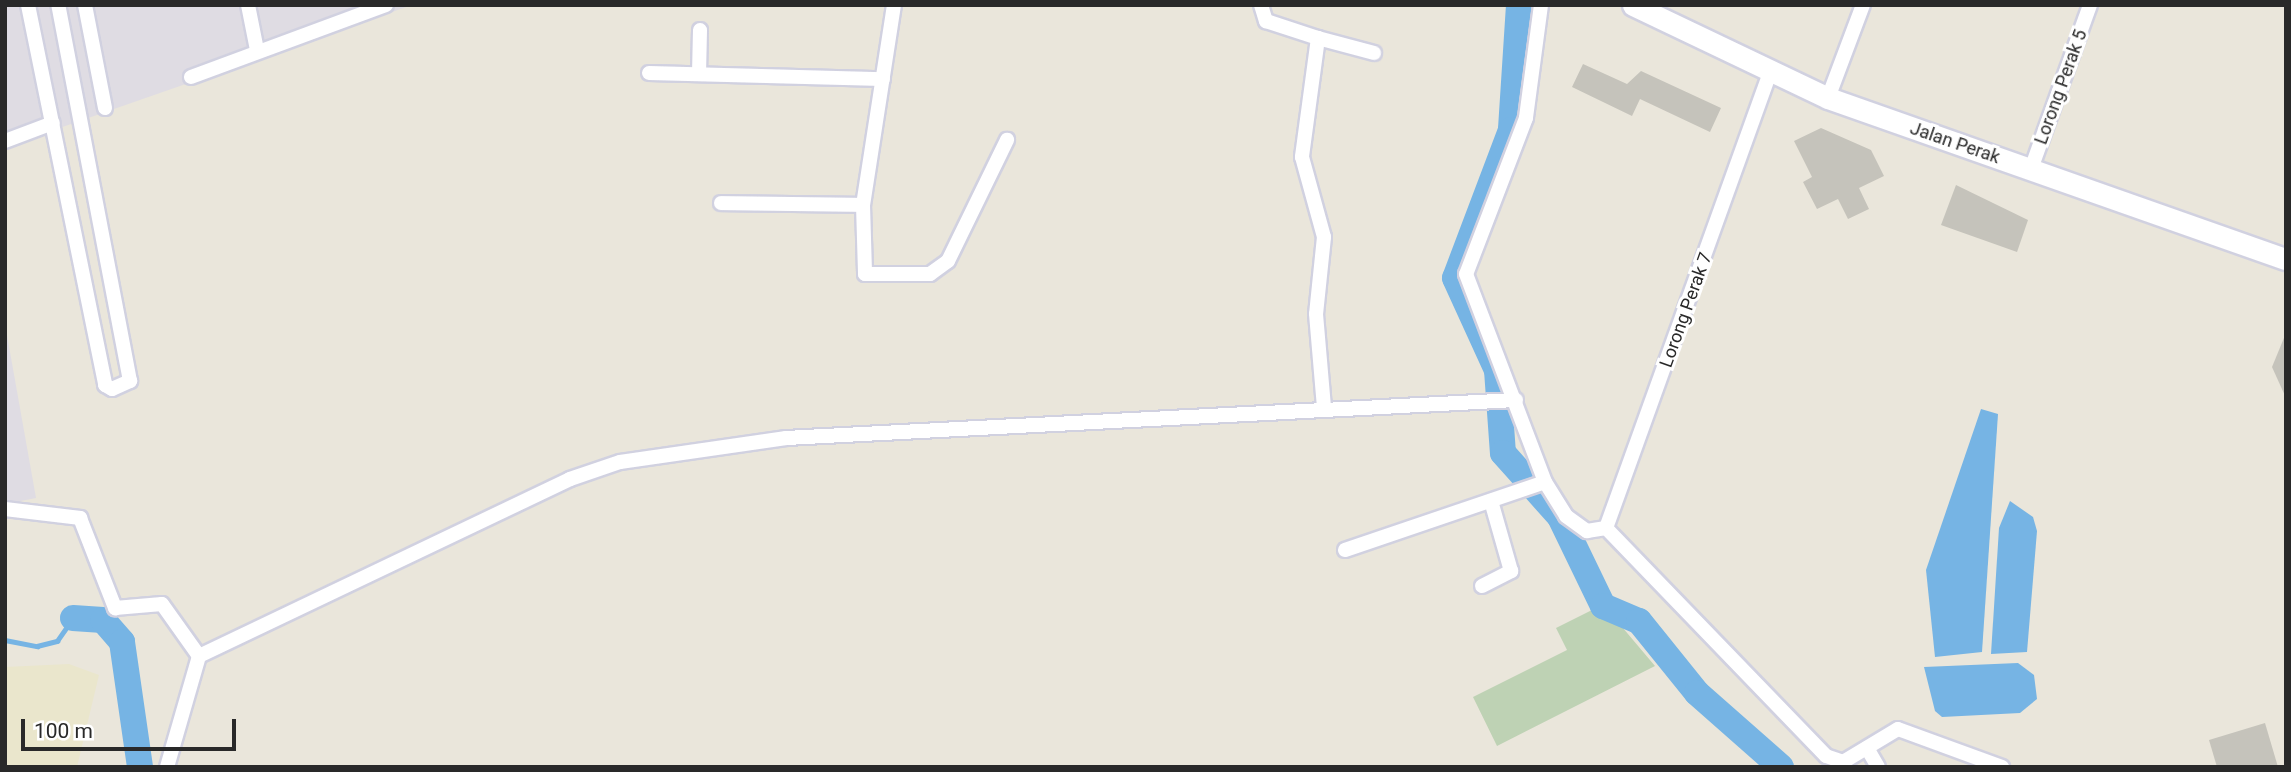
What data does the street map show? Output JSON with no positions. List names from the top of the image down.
{
  "streets": {
    "street": ["Lorong Perak 5", "Jalan Perak", "Lorong Perak 7"]
  },
  "crossings": [
    ["Lorong Perak 5", "Jalan Perak"],
    ["Jalan Perak", "Lorong Perak 7"]
  ],
  "scale_bar": "100 m"
}
